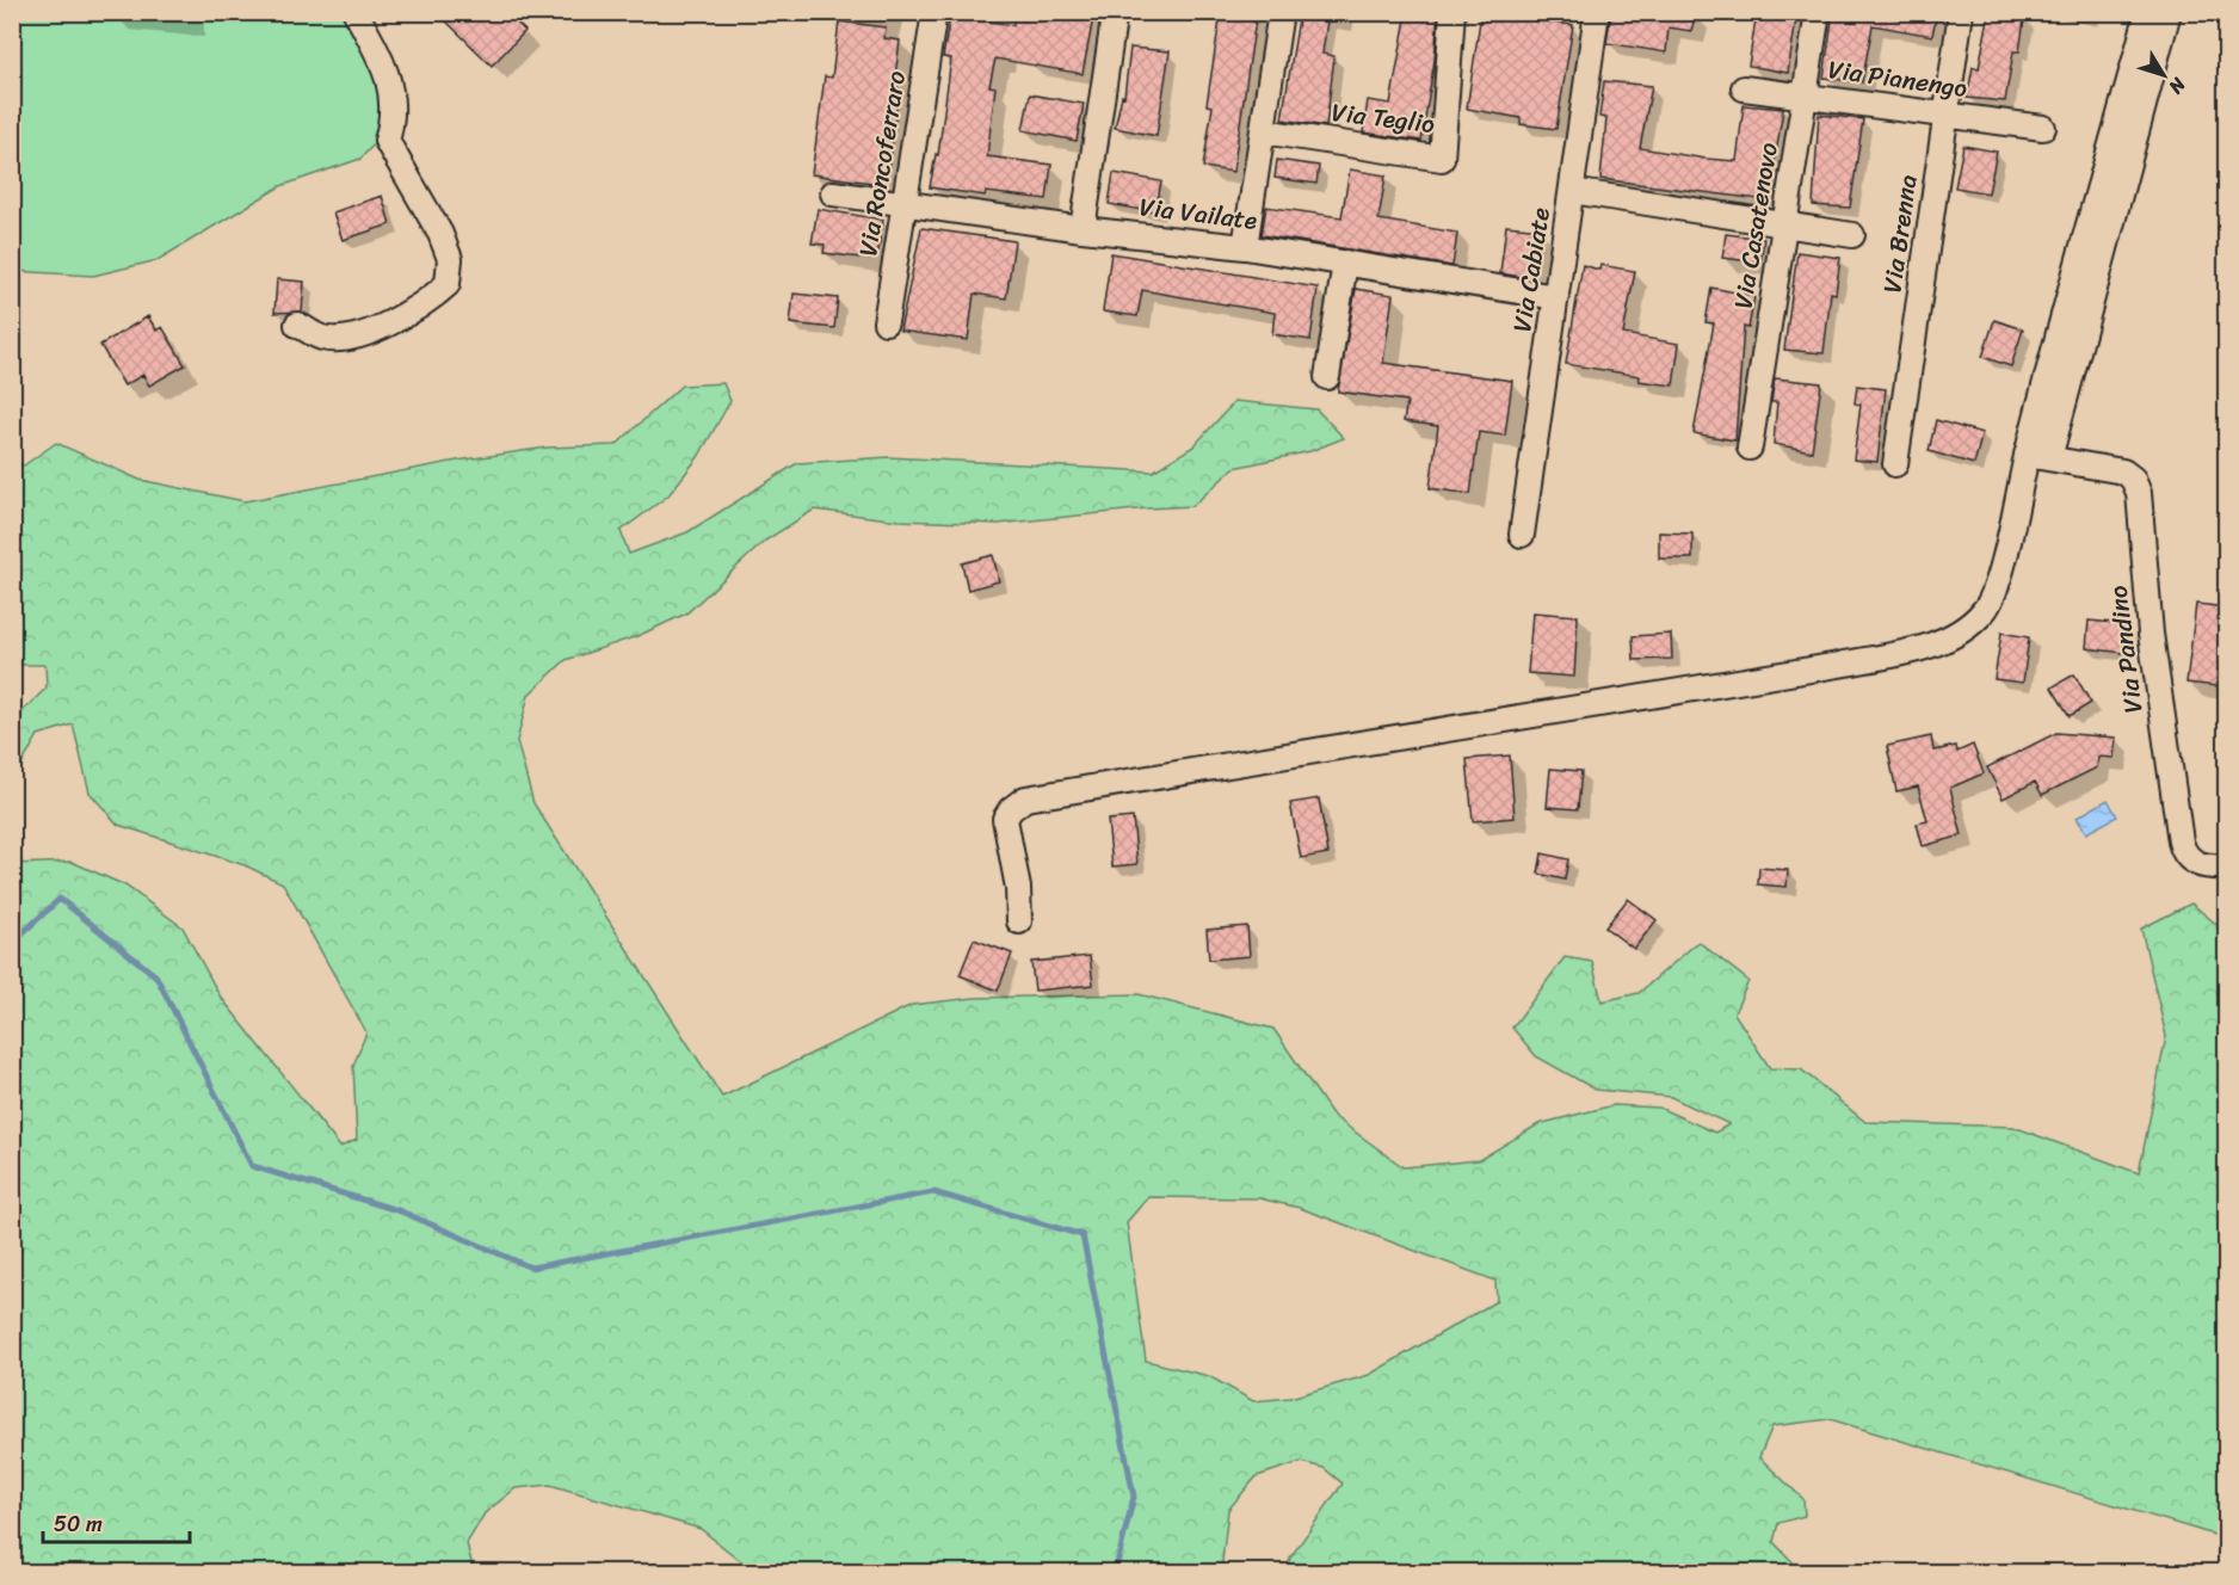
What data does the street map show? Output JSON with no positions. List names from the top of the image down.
{
  "streets": {
    "street": [
      "Via Pianengo",
      "Via Teglio",
      "Via Roncoferraro",
      "Via Vailate",
      "Via Casatenovo",
      "Via Brenna",
      "Via Cabiate",
      "Via Pandino"
    ]
  },
  "crossings": [
    ["Via Pianengo", "Via Casatenovo"],
    ["Via Pianengo", "Via Brenna"],
    ["Via Roncoferraro", "Via Vailate"],
    ["Via Vailate", "Via Cabiate"]
  ],
  "scale_bar": "50 m",
  "north": "bottom right"
}
